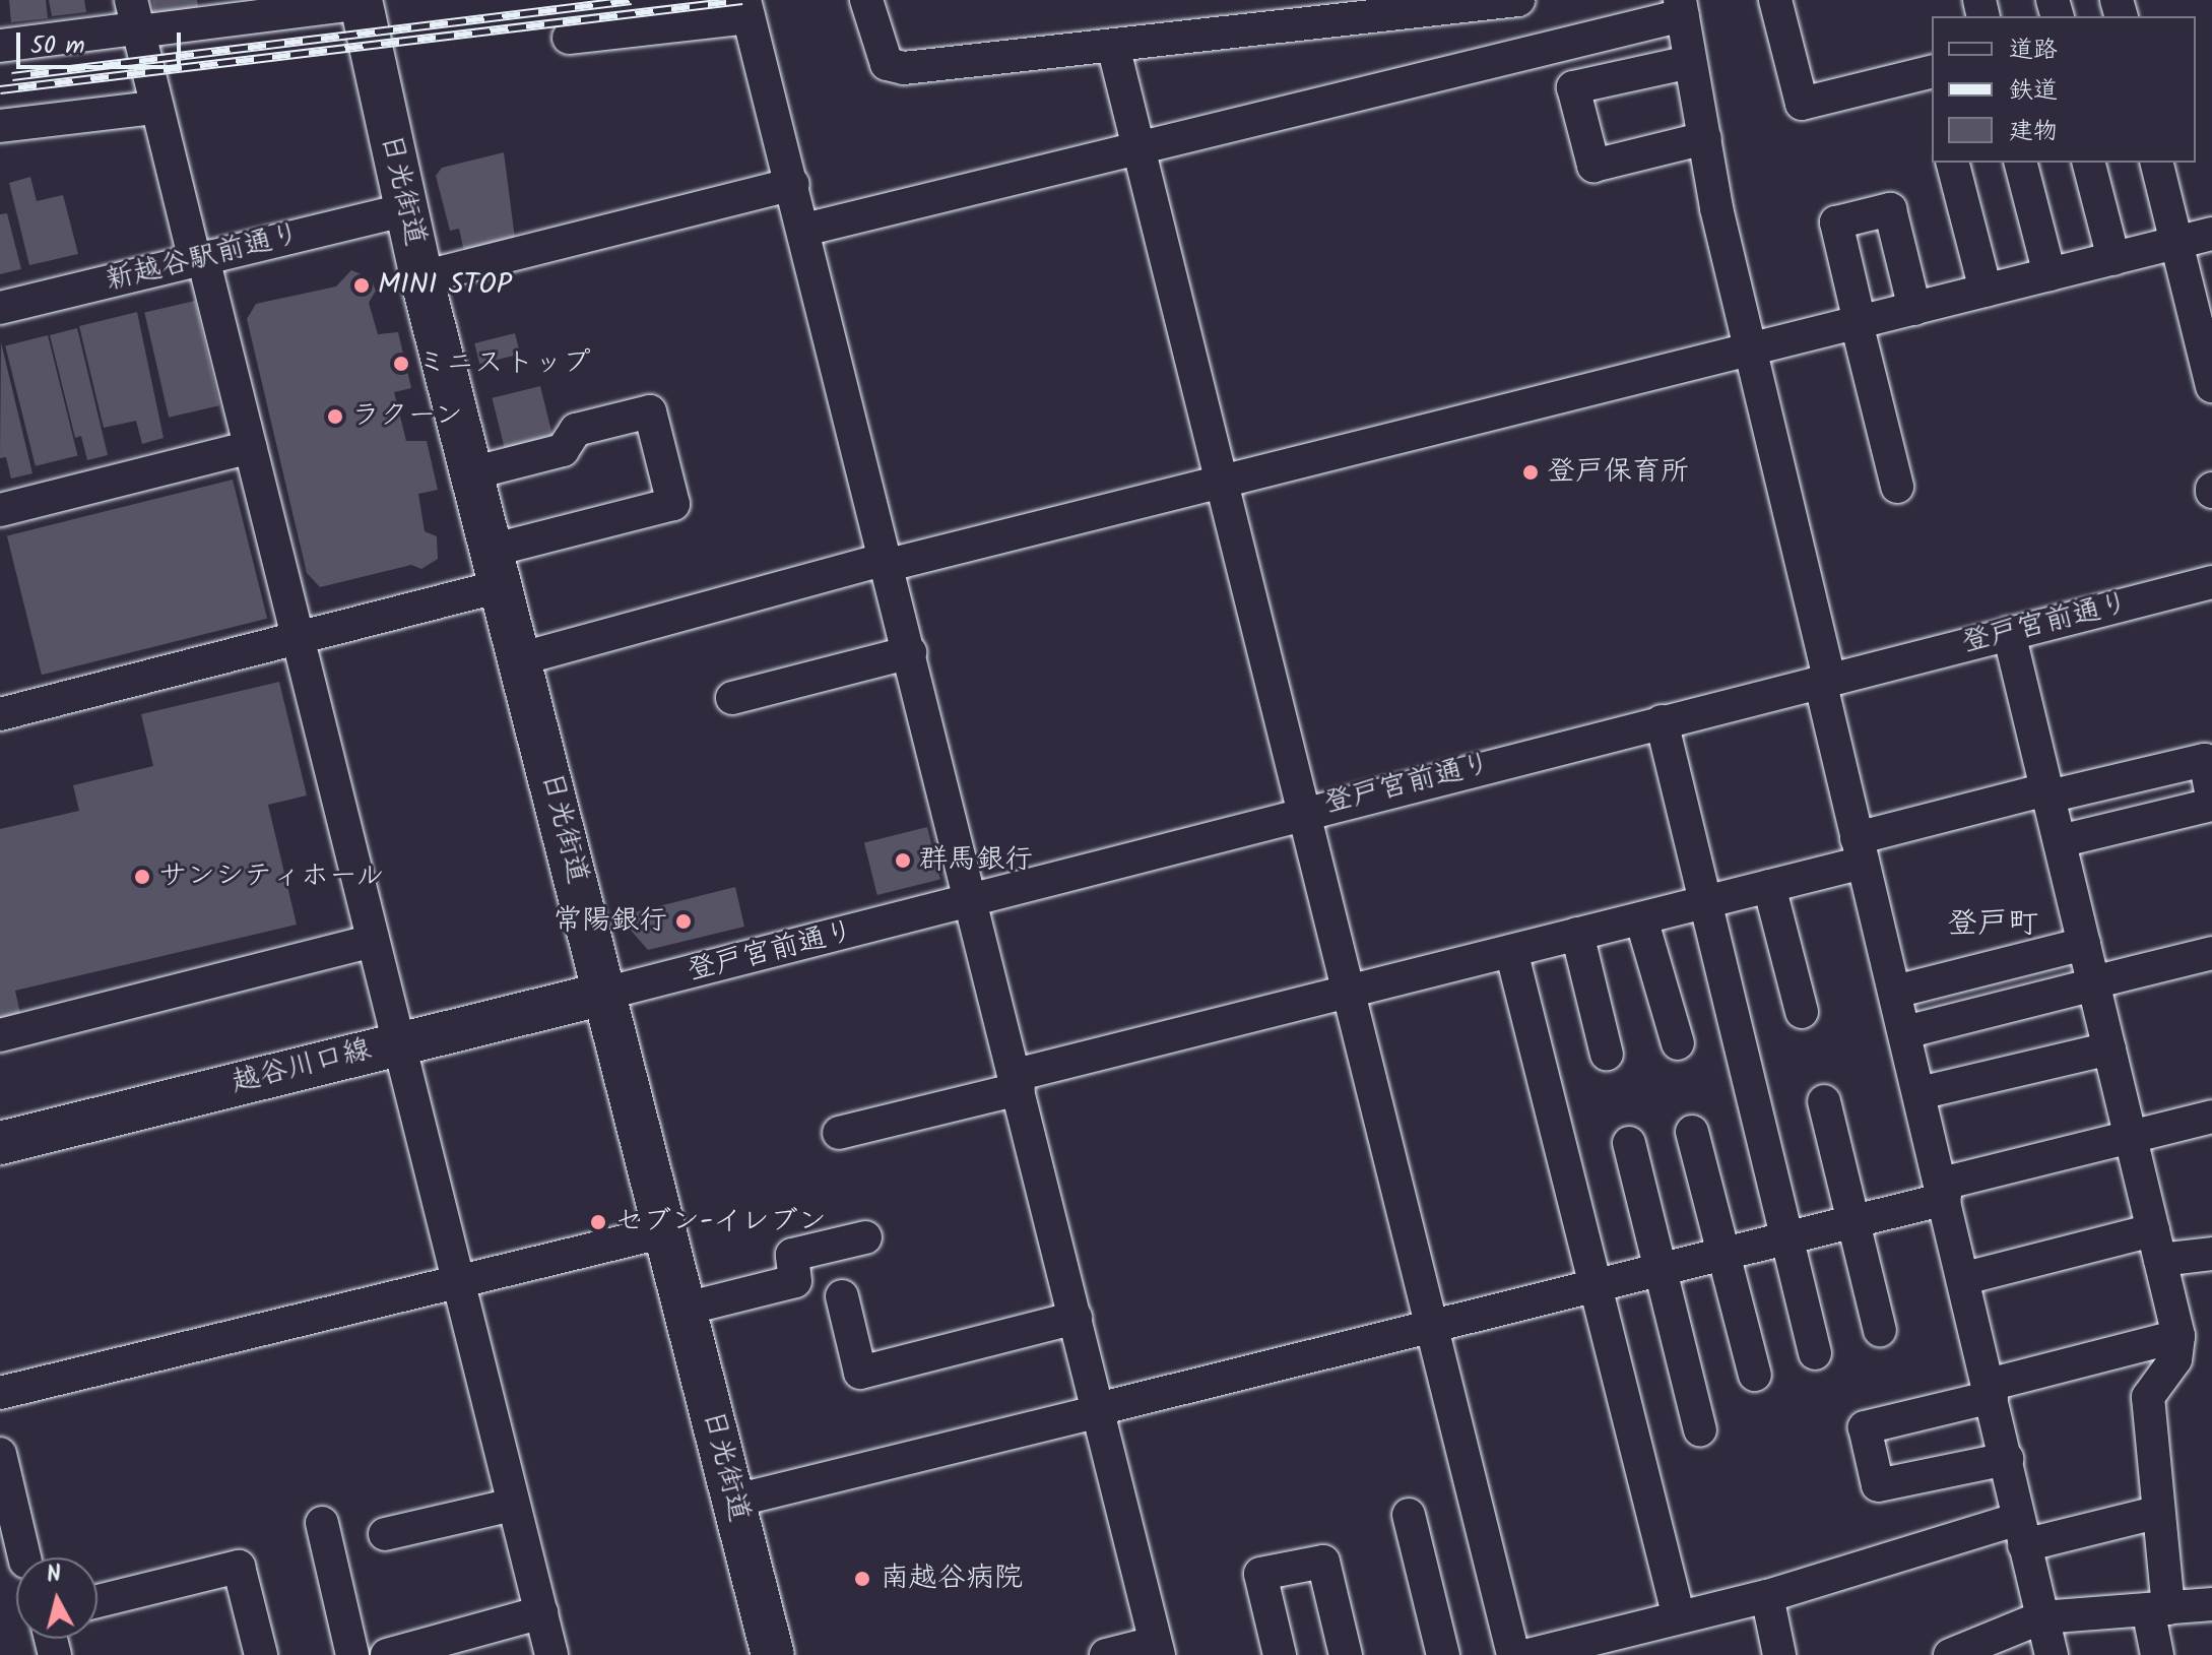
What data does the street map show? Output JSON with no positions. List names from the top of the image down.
{
  "streets": {
    "main road": ["日光街道", "越谷川口線"],
    "street": ["新越谷駅前通り", "登戸宮前通り"]
  },
  "crossings": [
    ["日光街道", "新越谷駅前通り"],
    ["日光街道", "登戸宮前通り"],
    ["日光街道", "越谷川口線"],
    ["登戸宮前通り", "越谷川口線"]
  ],
  "districts": ["登戸町"],
  "places": [
    "MINI STOP",
    "ミニストップ",
    "ラクーン",
    "登戸保育所",
    "群馬銀行",
    "サンシティホール",
    "常陽銀行",
    "セブン-イレブン",
    "南越谷病院"
  ],
  "legend": ["道路", "鉄道", "建物"],
  "scale_bar": "50 m",
  "north": "top"
}
